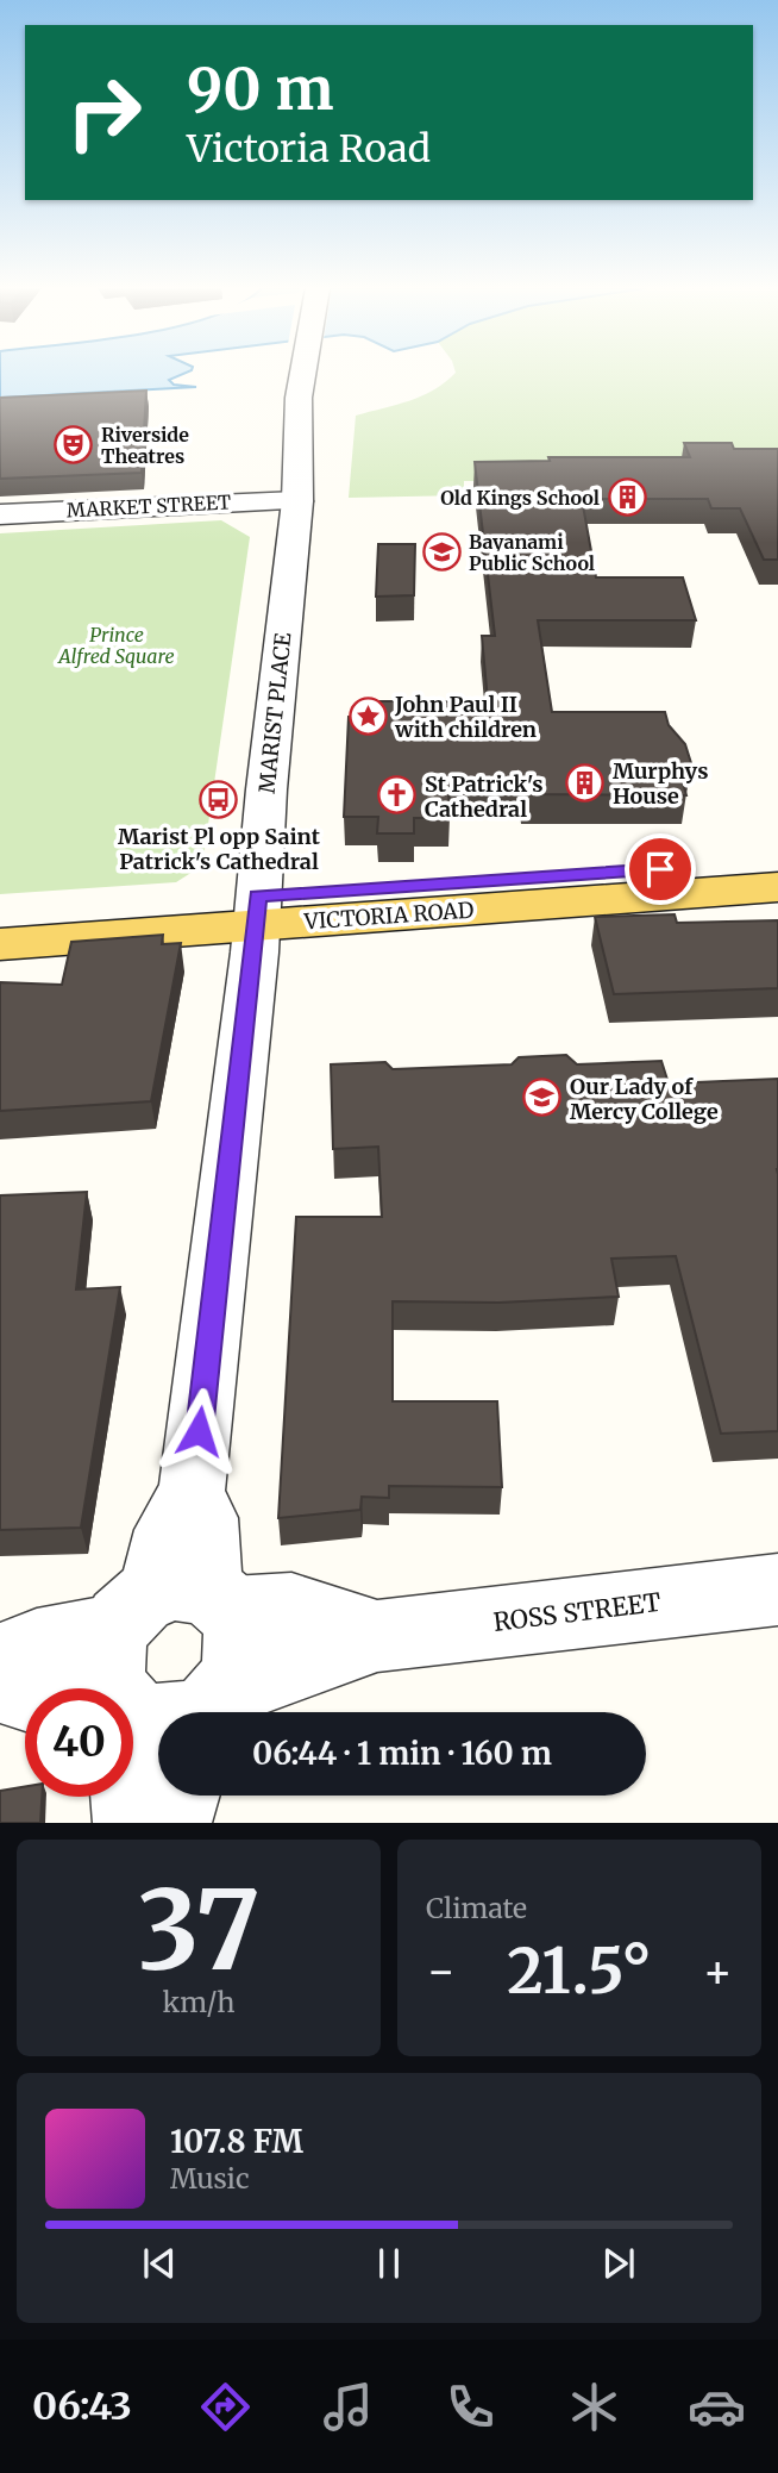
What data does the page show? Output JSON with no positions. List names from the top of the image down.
{
  "streets": {
    "main road": ["VICTORIA ROAD"],
    "street": ["MARKET STREET", "MARIST PLACE", "ROSS STREET"]
  },
  "crossings": [
    ["MARKET STREET", "MARIST PLACE"],
    ["MARIST PLACE", "VICTORIA ROAD"]
  ],
  "parks": ["Prince Alfred Square"],
  "places": {
    "theatre": ["Riverside Theatres"],
    "building": ["Old Kings School", "Murphys House"],
    "school or university": ["Bayanami Public School", "Our Lady of Mercy College"],
    "place": ["John Paul II with children"],
    "church": ["St Patrick's Cathedral"],
    "bus stop": ["Marist Pl opp Saint Patrick's Cathedral"]
  },
  "page": {
    "turn": ["90 m", "Victoria Road"],
    "limit": "40",
    "trip": "06:44 · 1 min · 160 m",
    "tile": [
      ["37", "km/h"],
      "Climate"
    ],
    "heat": ["−", "21.5°", "+"],
    "song": ["107.8 FM", "Music"],
    "tabs": "06:43"
  }
}
